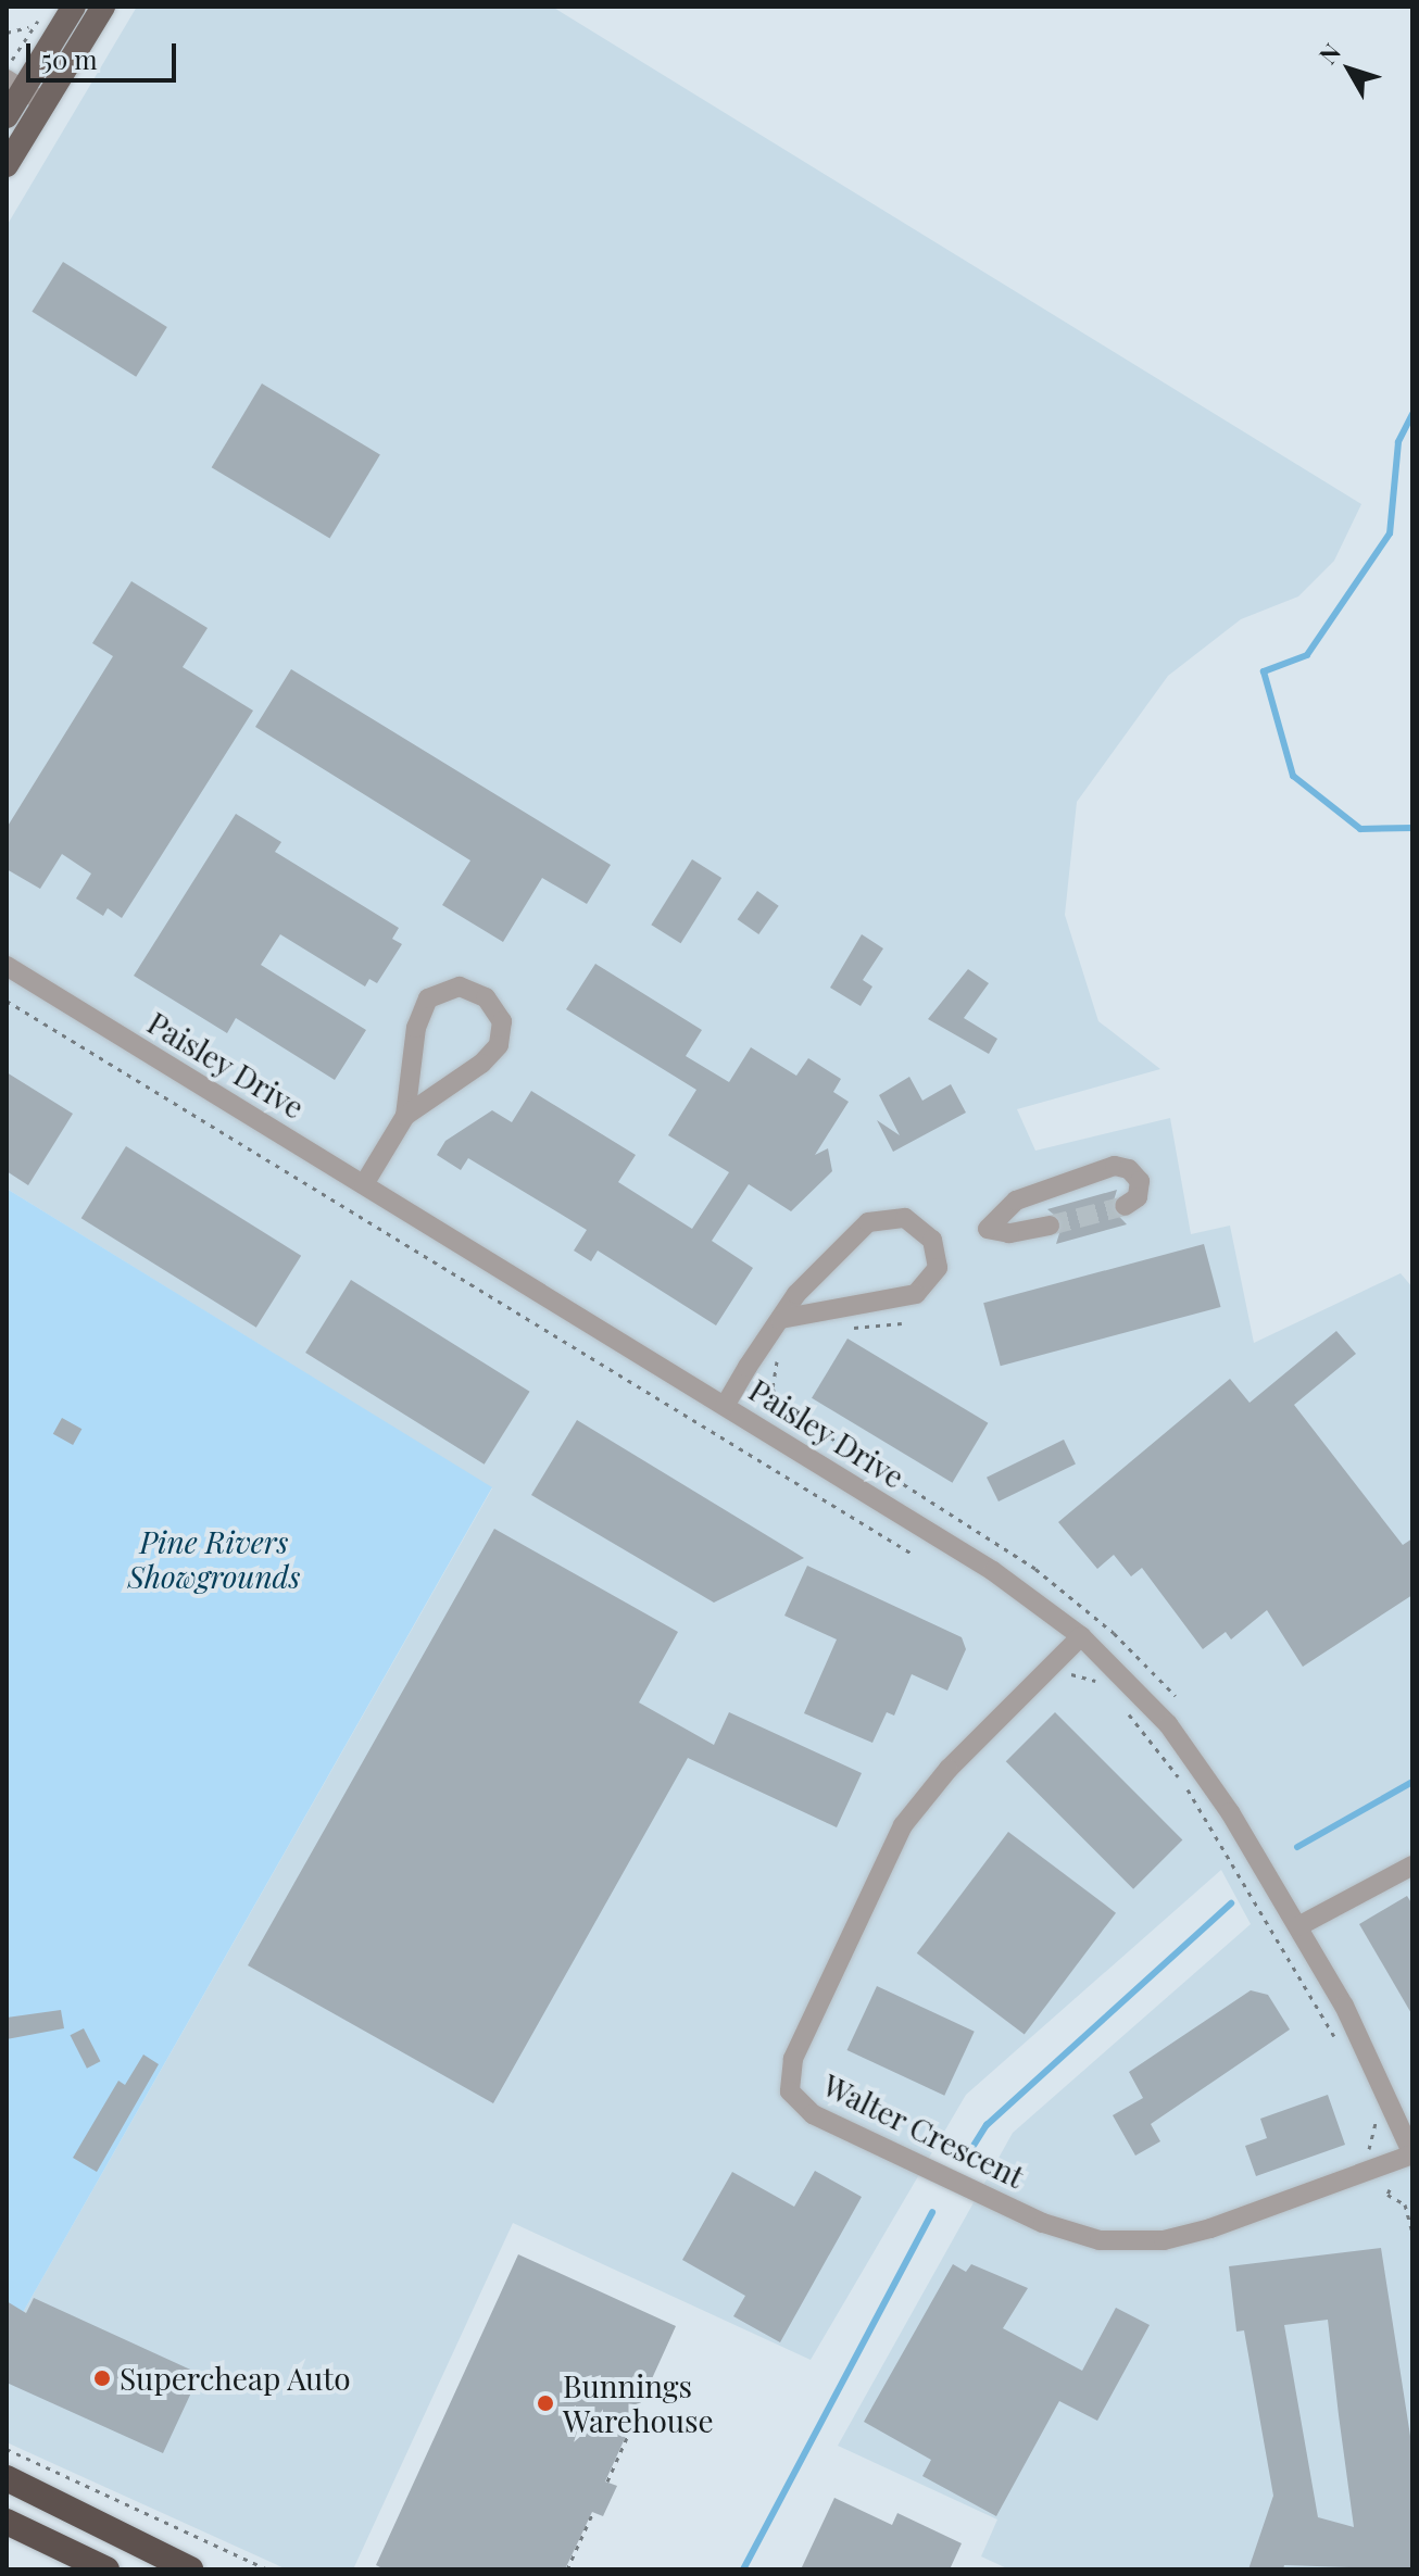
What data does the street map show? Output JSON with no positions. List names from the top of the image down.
{
  "streets": {
    "street": ["Paisley Drive", "Walter Crescent"]
  },
  "crossings": [
    ["Paisley Drive", "Walter Crescent"]
  ],
  "parks": ["Pine Rivers Showgrounds"],
  "places": ["Supercheap Auto", "Bunnings Warehouse"],
  "scale_bar": "50 m",
  "north": "top left"
}
